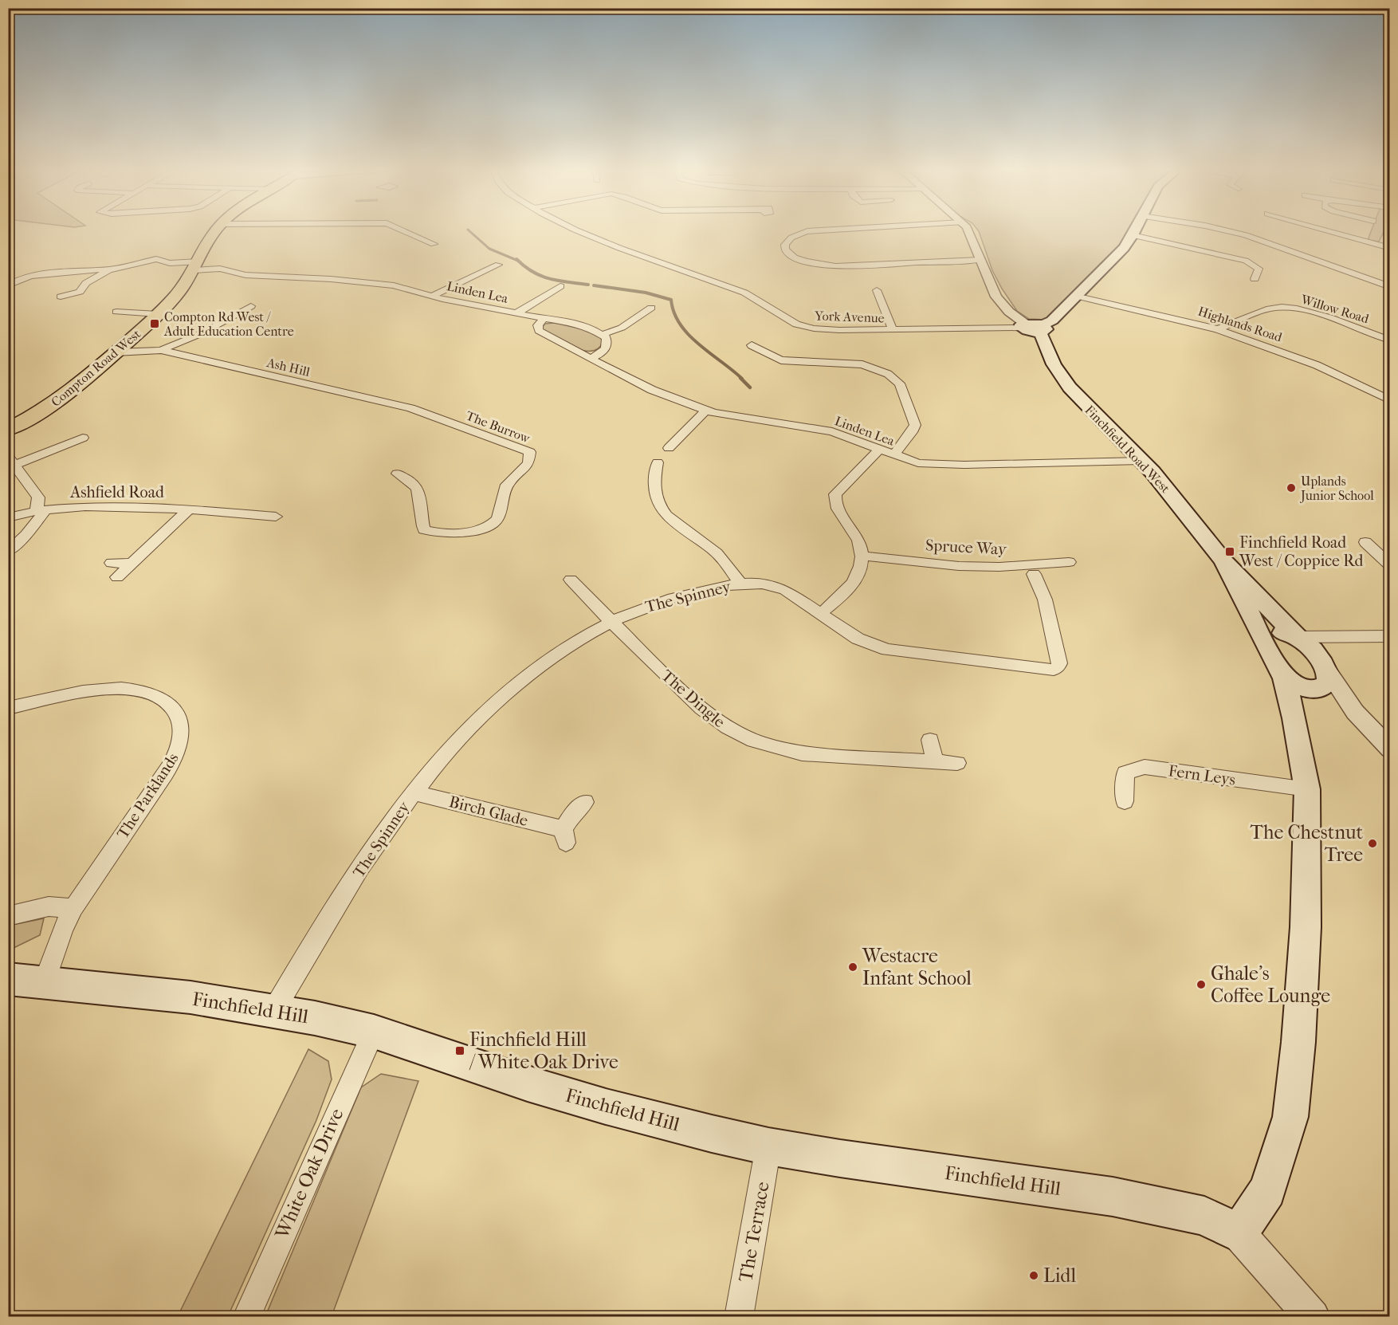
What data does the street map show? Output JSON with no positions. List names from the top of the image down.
{
  "streets": {
    "highway": ["Compton Road West"],
    "main road": ["Finchfield Road West", "Finchfield Hill"],
    "street": [
      "Linden Lea",
      "Willow Road",
      "York Avenue",
      "Highlands Road",
      "Ash Hill",
      "The Burrow",
      "Ashfield Road",
      "Spruce Way",
      "The Spinney",
      "The Dingle",
      "Fern Leys",
      "The Parklands",
      "Birch Glade",
      "White Oak Drive",
      "The Terrace"
    ]
  },
  "crossings": [
    ["Linden Lea", "Compton Road West"],
    ["Linden Lea", "Finchfield Road West"],
    ["Willow Road", "Highlands Road"],
    ["Ash Hill", "Compton Road West"],
    ["Ash Hill", "The Burrow"],
    ["The Spinney", "The Dingle"],
    ["The Spinney", "Birch Glade"],
    ["The Spinney", "Finchfield Hill"],
    ["The Parklands", "Finchfield Hill"],
    ["Finchfield Hill", "White Oak Drive"],
    ["Finchfield Hill", "The Terrace"]
  ],
  "places": {
    "transit": ["Compton Rd West / Adult Education Centre", "Finchfield Road West / Coppice Rd", "Finchfield Hill / White Oak Drive"],
    "other": [
      "Uplands Junior School",
      "The Chestnut Tree",
      "Westacre Infant School",
      "Ghale's Coffee Lounge",
      "Lidl"
    ]
  }
}
